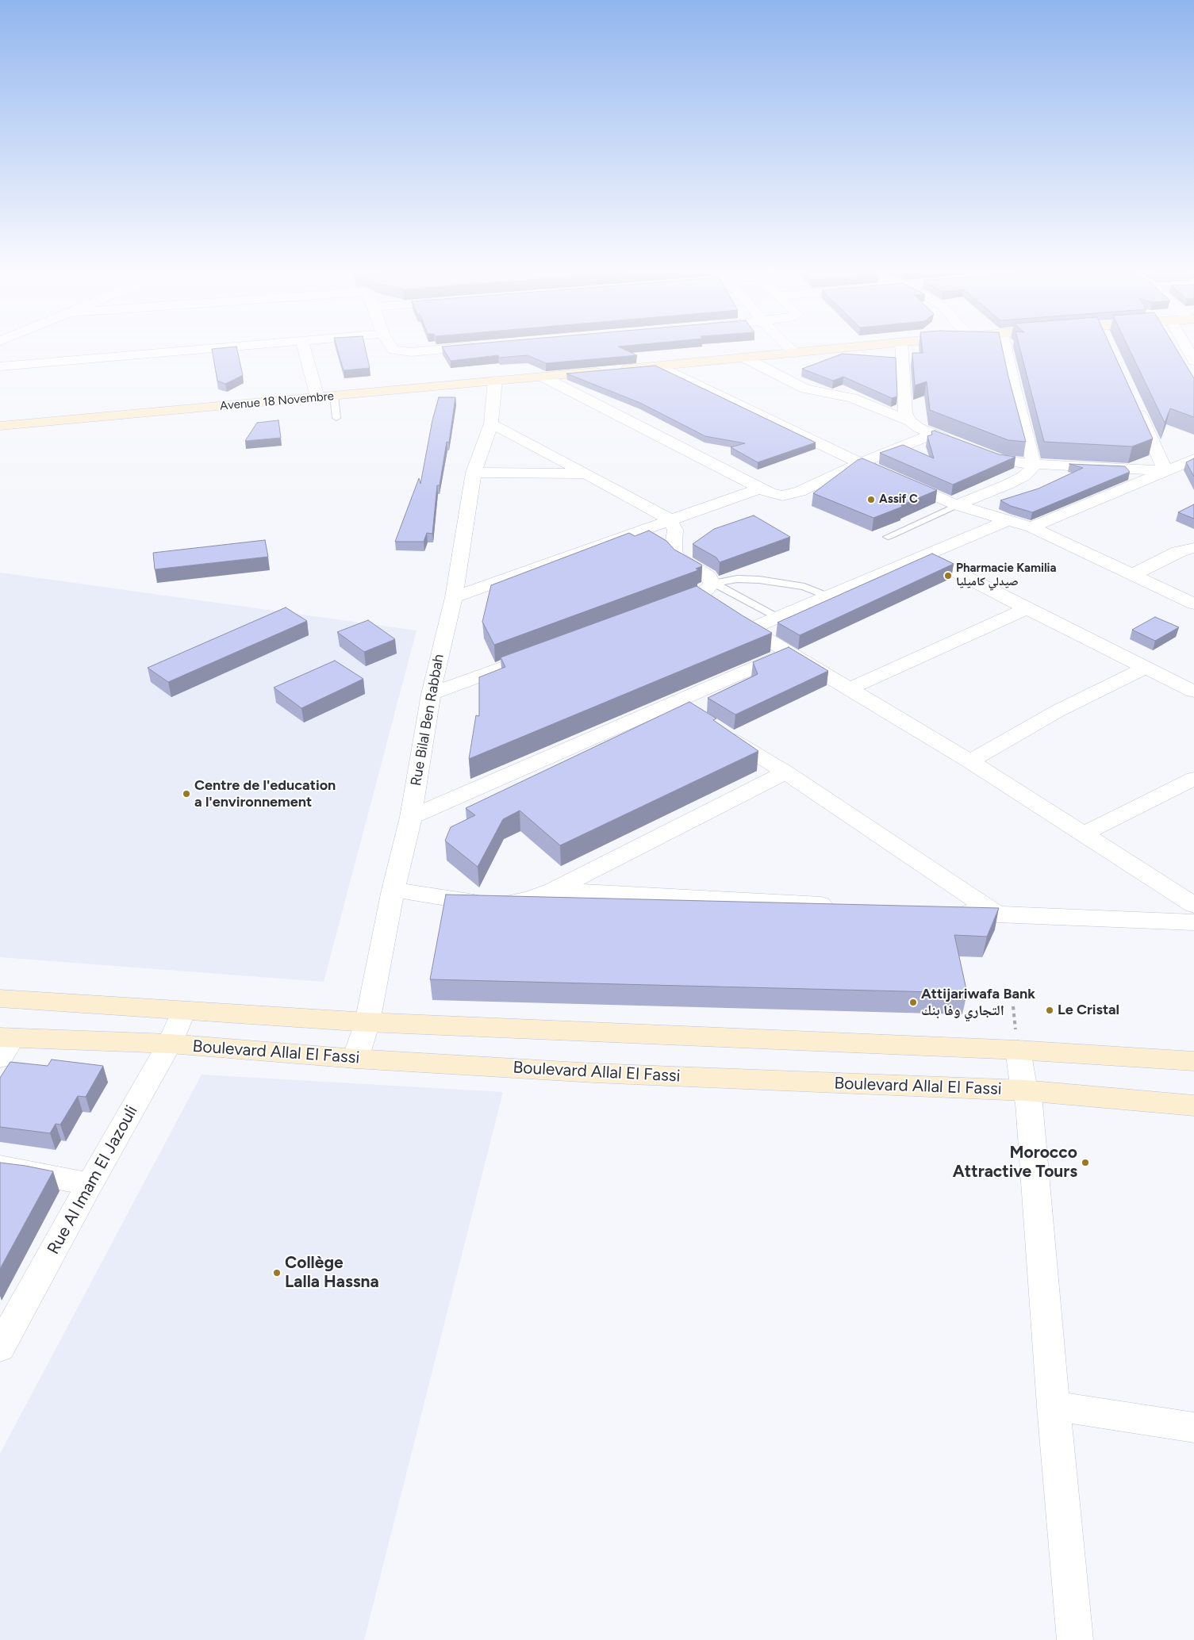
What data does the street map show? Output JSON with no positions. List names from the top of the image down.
{
  "streets": {
    "main road": ["Avenue 18 Novembre", "Boulevard Allal El Fassi"],
    "street": ["Rue Bilal Ben Rabbah", "Rue Al Imam El Jazouli"]
  },
  "crossings": [
    ["Avenue 18 Novembre", "Rue Bilal Ben Rabbah"],
    ["Rue Bilal Ben Rabbah", "Boulevard Allal El Fassi"],
    ["Boulevard Allal El Fassi", "Rue Al Imam El Jazouli"]
  ],
  "places": [
    "Assif C",
    "Pharmacie Kamilia صيدلي كاميليا",
    "Centre de l'education a l'environnement",
    "Attijariwafa Bank التجاري وفا بنك",
    "Le Cristal",
    "Morocco Attractive Tours",
    "Collège Lalla Hassna"
  ]
}
